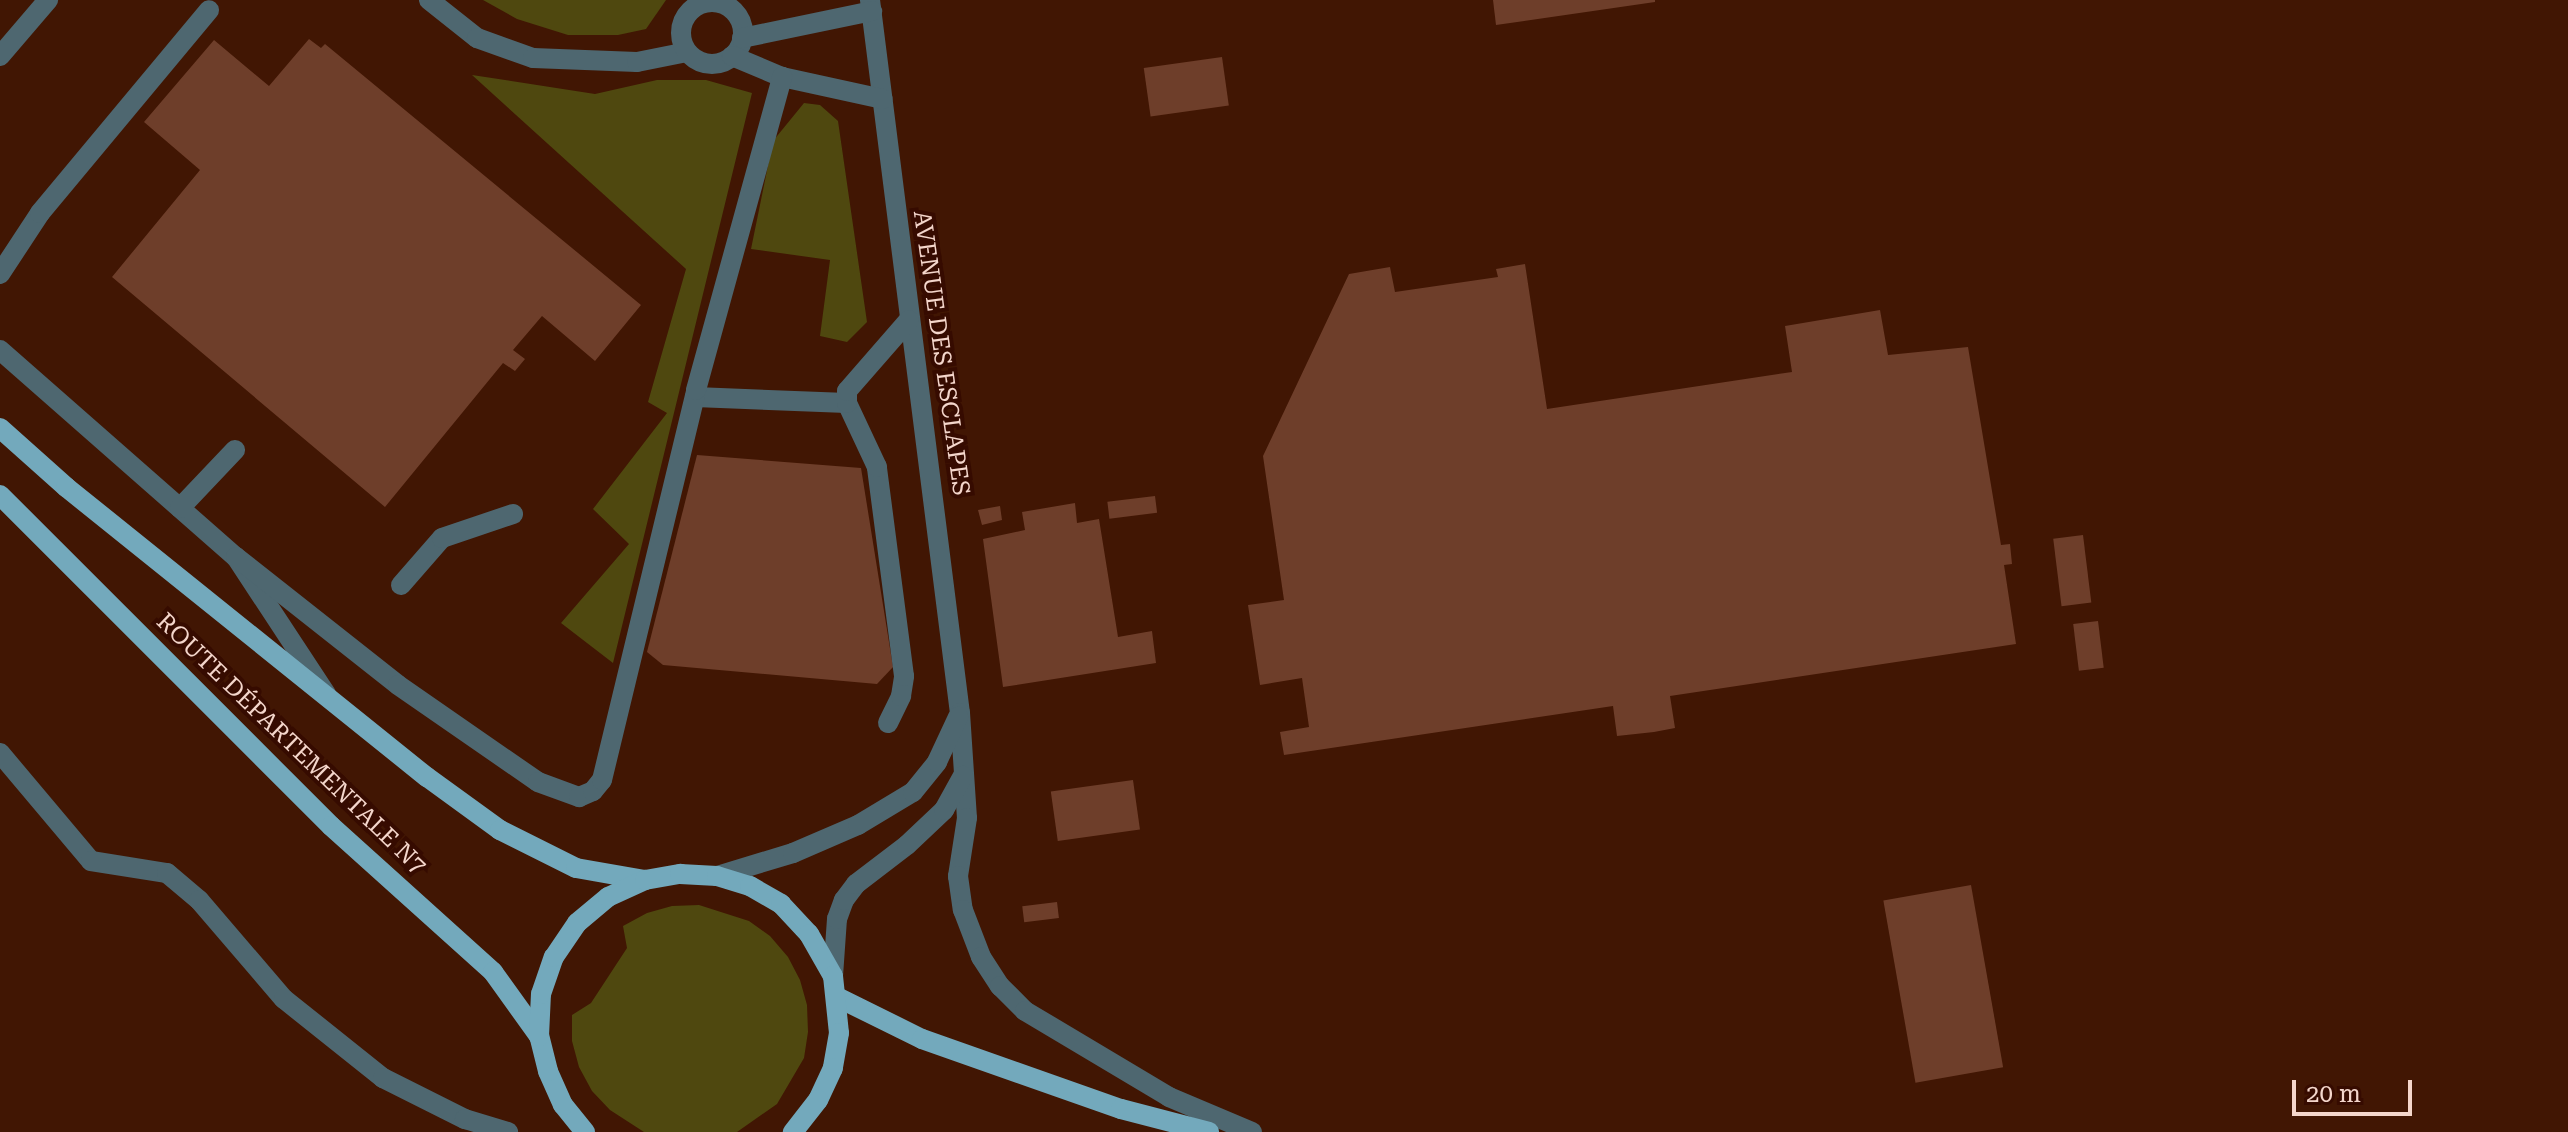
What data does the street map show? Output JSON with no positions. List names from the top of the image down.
{
  "streets": {
    "main road": ["ROUTE DÉPARTEMENTALE N7"],
    "lane": ["AVENUE DES ESCLAPES"]
  },
  "scale_bar": "20 m"
}
